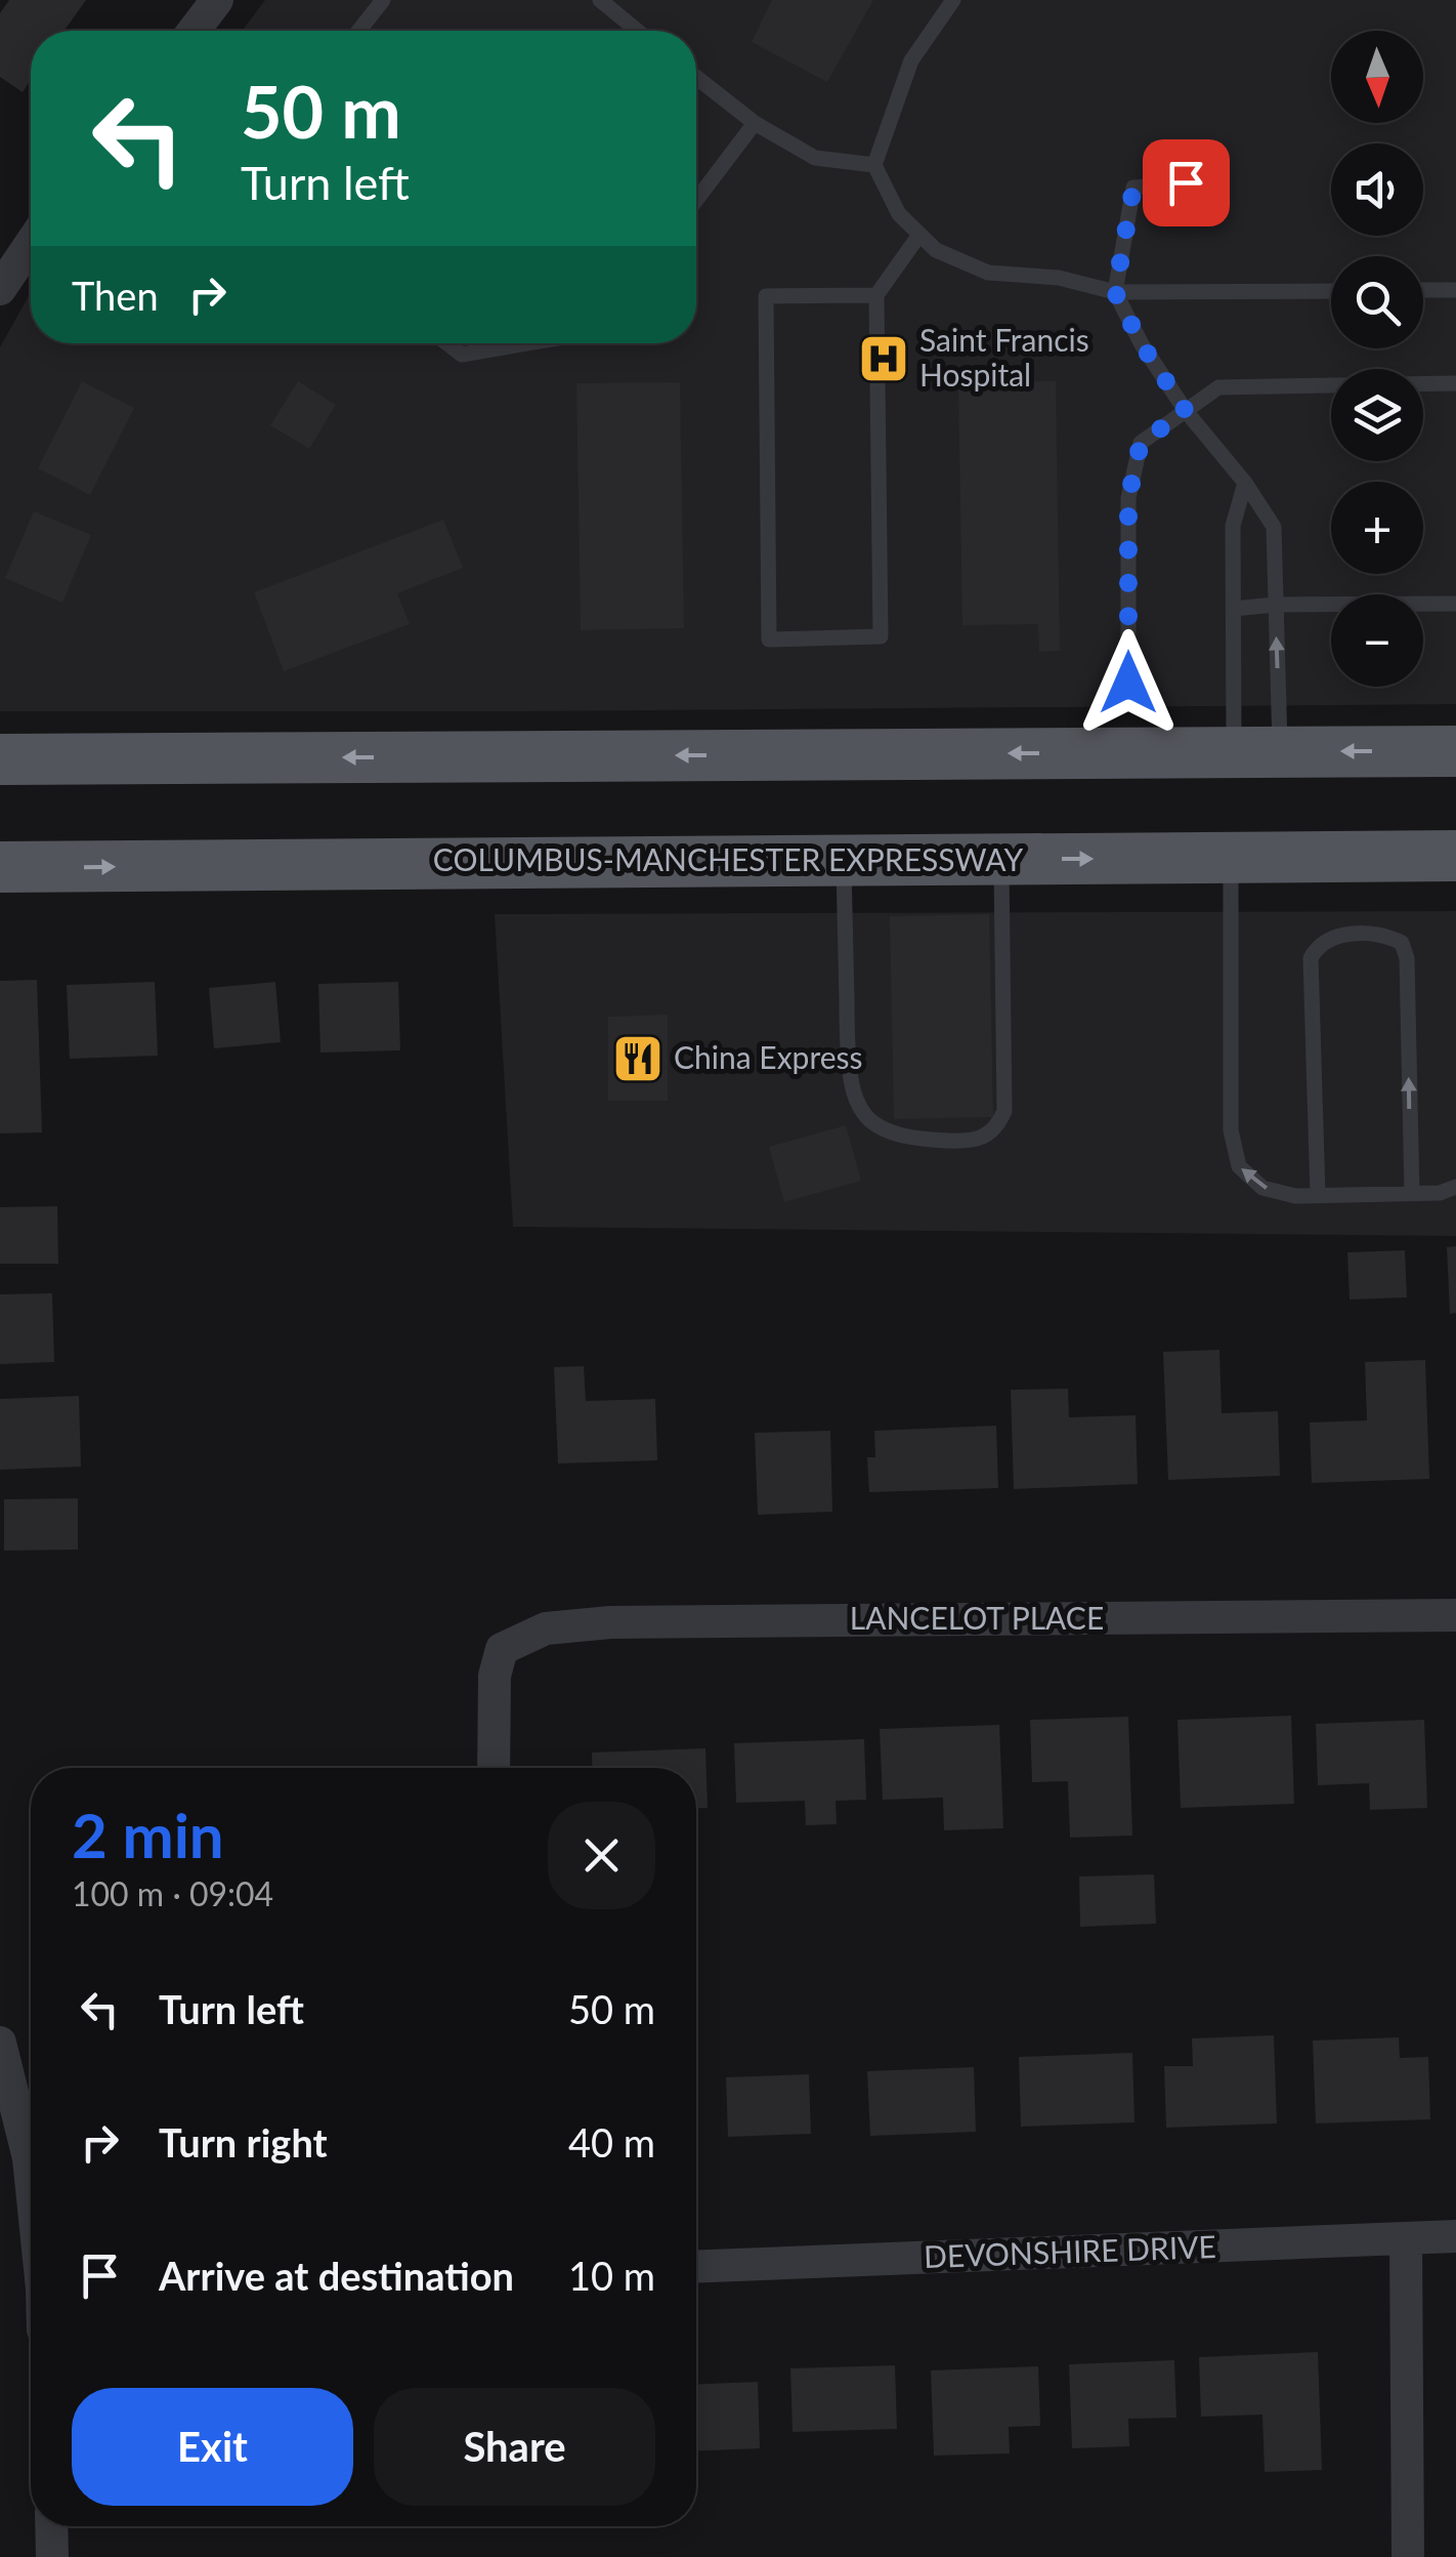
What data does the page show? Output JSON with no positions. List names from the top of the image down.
{
  "streets": {
    "main road": ["COLUMBUS-MANCHESTER EXPRESSWAY"],
    "street": ["LANCELOT PLACE", "DEVONSHIRE DRIVE"]
  },
  "places": {
    "hospital": ["Saint Francis Hospital"],
    "restaurant": ["China Express"]
  },
  "north": "bottom",
  "page": {
    "map_buttons": ["+", "−"],
    "turn": ["50 m", "Turn left"],
    "then": "Then",
    "heading": ["2 min", "100 m · 09:04"],
    "list": [
      {
        "name": "Turn left",
        "value": "50 m"
      },
      {
        "name": "Turn right",
        "value": "40 m"
      },
      {
        "name": "Arrive at destination",
        "value": "10 m"
      }
    ],
    "buttons": ["Exit", "Share"]
  }
}
